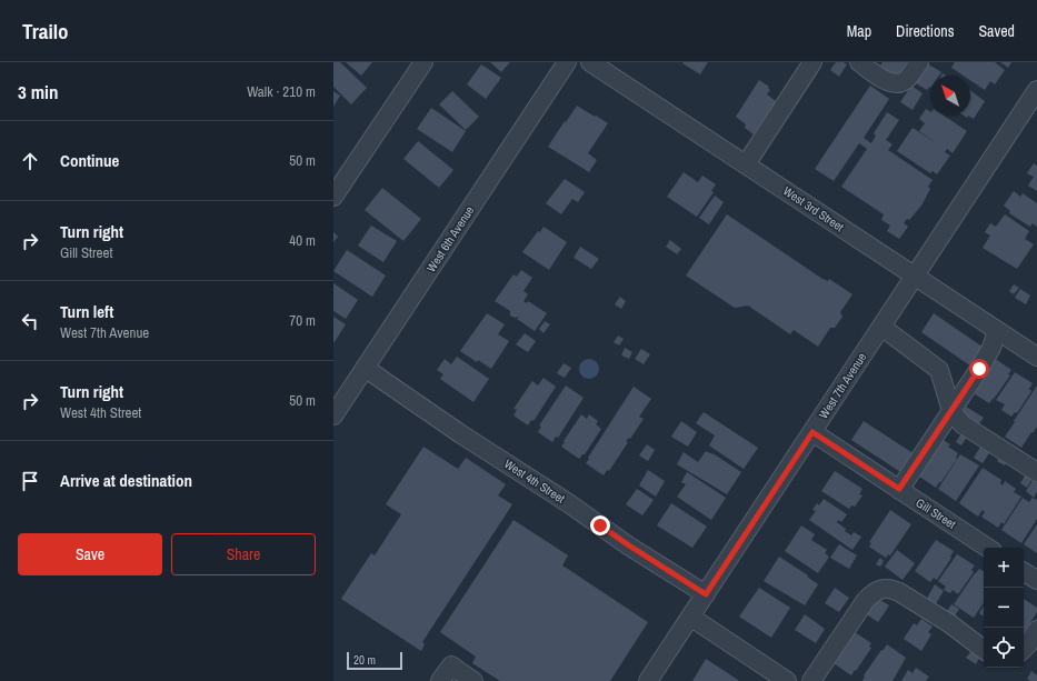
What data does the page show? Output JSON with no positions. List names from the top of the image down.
{
  "streets": {
    "street": [
      "West 3rd Street",
      "West 6th Avenue",
      "West 7th Avenue",
      "West 4th Street",
      "Gill Street"
    ]
  },
  "crossings": [
    ["West 3rd Street", "West 7th Avenue"],
    ["West 6th Avenue", "West 4th Street"],
    ["West 7th Avenue", "West 4th Street"],
    ["West 7th Avenue", "Gill Street"]
  ],
  "scale_bar": "20 m",
  "north": "top left",
  "page": {
    "header": "Trailo",
    "nav": ["Map", "Directions", "Saved"],
    "heading": ["3 min", "Walk · 210 m"],
    "list": [
      ["Continue", "50 m"],
      ["Turn right", "Gill Street", "40 m"],
      ["Turn left", "West 7th Avenue", "70 m"],
      ["Turn right", "West 4th Street", "50 m"],
      "Arrive at destination"
    ],
    "buttons": ["Save", "Share"],
    "map_buttons": ["+", "−"],
    "scale": "20 m"
  }
}
